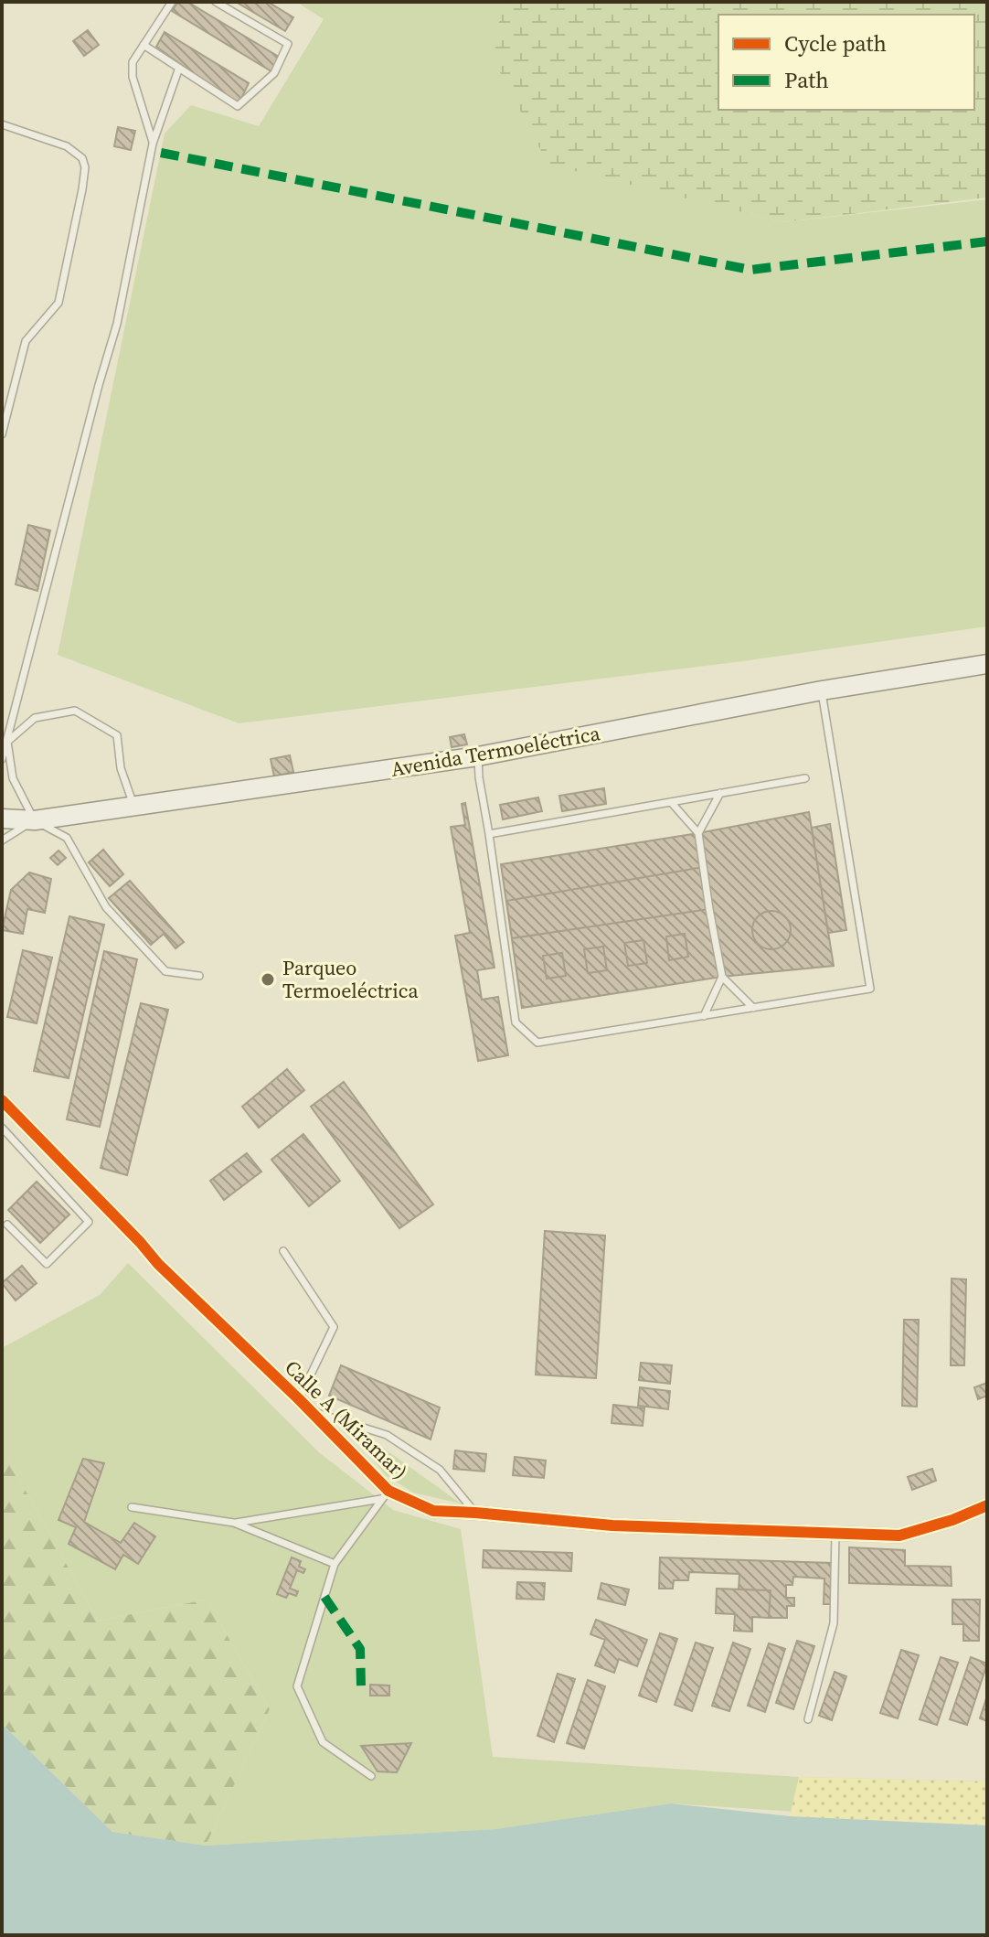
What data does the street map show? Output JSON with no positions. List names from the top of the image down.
{
  "streets": {
    "main road": ["Avenida Termoeléctrica"],
    "street": ["Calle A (Miramar)"]
  },
  "places": ["Parqueo Termoeléctrica"],
  "legend": ["Cycle path", "Path"]
}
